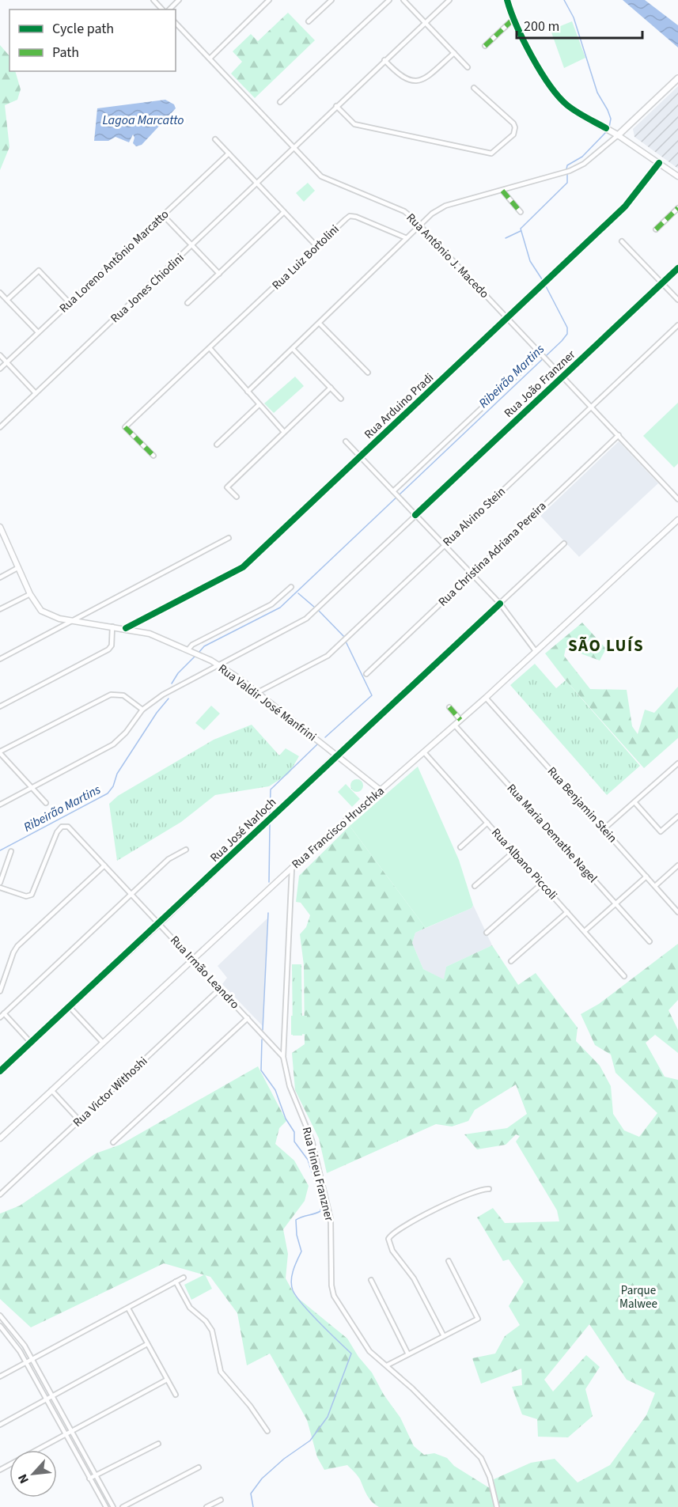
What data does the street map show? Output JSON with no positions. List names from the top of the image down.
{
  "streets": {
    "main road": ["Rua Valdir José Manfrini", "Rua Francisco Hruschka", "Rua José Narloch"],
    "street": [
      "Rua Antônio J. Macedo",
      "Rua Luiz Bortolini",
      "Rua Loreno Antônio Marcatto",
      "Rua Jones Chiodini",
      "Rua João Franzner",
      "Rua Arduino Pradi",
      "Rua Alvino Stein",
      "Rua Christina Adriana Pereira",
      "Rua Benjamin Stein",
      "Rua Maria Demathe Nagel",
      "Rua Albano Piccoli",
      "Rua Irmão Leandro",
      "Rua Victor Withoshi",
      "Rua Irineu Franzner"
    ]
  },
  "crossings": [
    ["Rua Antônio J. Macedo", "Rua Jones Chiodini"],
    ["Rua Antônio J. Macedo", "Rua João Franzner"],
    ["Rua Antônio J. Macedo", "Rua Arduino Pradi"],
    ["Rua Antônio J. Macedo", "Rua Alvino Stein"],
    ["Rua Antônio J. Macedo", "Rua Christina Adriana Pereira"],
    ["Rua João Franzner", "Rua Valdir José Manfrini"],
    ["Rua Arduino Pradi", "Rua Valdir José Manfrini"],
    ["Rua Alvino Stein", "Rua Valdir José Manfrini"],
    ["Rua Valdir José Manfrini", "Rua Francisco Hruschka"],
    ["Rua Valdir José Manfrini", "Rua José Narloch"],
    ["Rua Benjamin Stein", "Rua Francisco Hruschka"],
    ["Rua Francisco Hruschka", "Rua Maria Demathe Nagel"],
    ["Rua Francisco Hruschka", "Rua Albano Piccoli"],
    ["Rua Francisco Hruschka", "Rua Irmão Leandro"],
    ["Rua Francisco Hruschka", "Rua Irineu Franzner"],
    ["Rua José Narloch", "Rua Irmão Leandro"],
    ["Rua Irmão Leandro", "Rua Victor Withoshi"],
    ["Rua Irmão Leandro", "Rua Irineu Franzner"]
  ],
  "districts": ["SÃO LUÍS"],
  "water": ["Lagoa Marcatto", "Ribeirão Martins"],
  "parks": ["Parque Malwee"],
  "legend": ["Cycle path", "Path"],
  "scale_bar": "200 m",
  "north": "bottom left"
}
